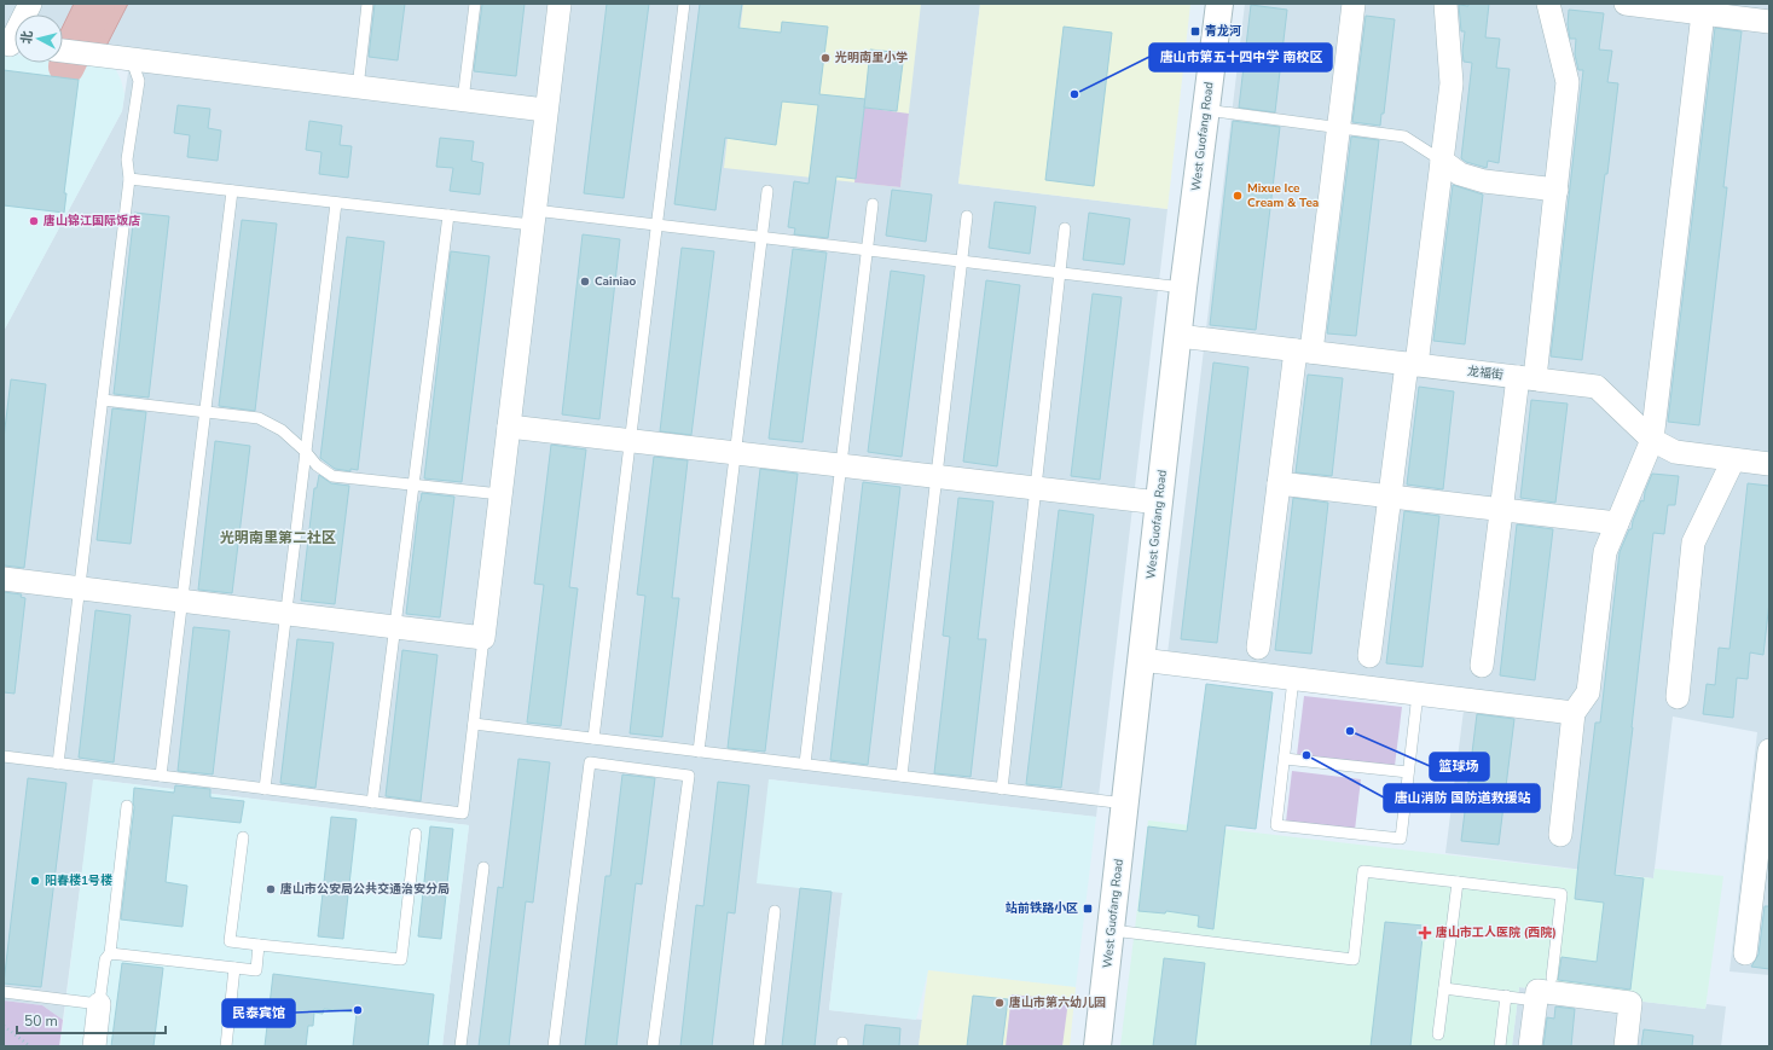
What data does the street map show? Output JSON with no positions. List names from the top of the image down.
{
  "streets": {
    "street": ["West Guofang Road", "龙福街"]
  },
  "crossings": [
    ["West Guofang Road", "龙福街"]
  ],
  "districts": ["光明南里第二社区"],
  "places": {
    "transit": ["青龙河", "站前铁路小区"],
    "other": [
      "光明南里小学",
      "唐山市第五十四中学 南校区",
      "Mixue Ice Cream & Tea",
      "唐山锦江国际饭店",
      "Cainiao",
      "篮球场",
      "唐山消防 国防道救援站",
      "阳春楼1号楼",
      "唐山市公安局公共交通治安分局",
      "唐山市第六幼儿园",
      "民泰宾馆"
    ],
    "health": ["唐山市工人医院 (西院)"]
  },
  "scale_bar": "50 m",
  "north": "left"
}
